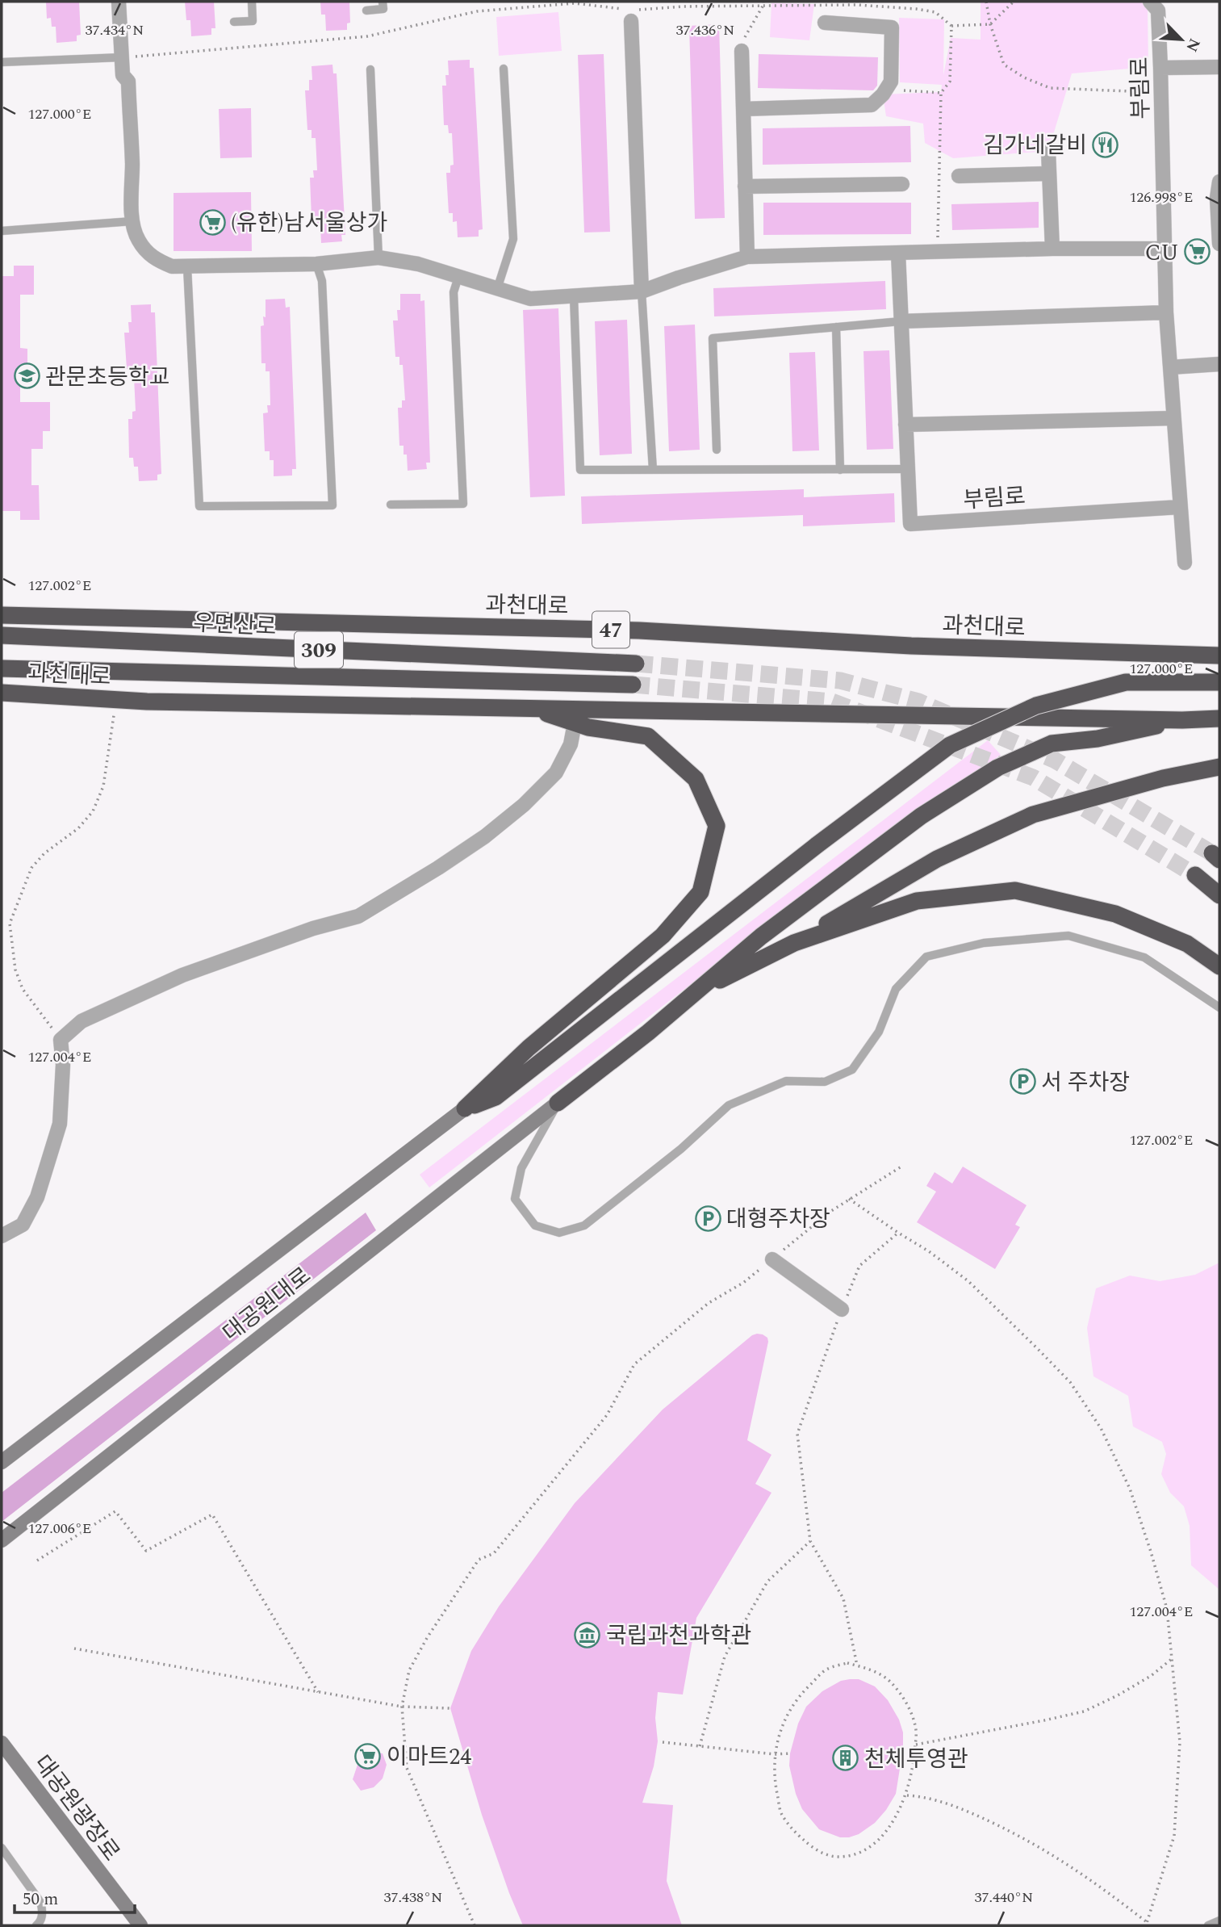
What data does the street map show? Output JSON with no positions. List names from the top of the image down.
{
  "streets": {
    "highway": [
      "과천대로",
      "우면산로",
      "47",
      "309"
    ],
    "street": ["부림로", "대공원대로", "대공원광장로"]
  },
  "places": {
    "restaurant": ["김가네갈비"],
    "supermarket": ["(유한)남서울상가", "CU", "이마트24"],
    "school or university": ["관문초등학교"],
    "parking": ["서 주차장", "대형주차장"],
    "museum": ["국립과천과학관"],
    "building": ["천체투영관"]
  },
  "scale_bar": "50 m",
  "north": "bottom right",
  "coordinates": [
    "37.434°N",
    "37.436°N",
    "127.000°E",
    "126.998°E",
    "127.002°E",
    "127.004°E",
    "127.006°E",
    "37.438°N",
    "37.440°N"
  ]
}
